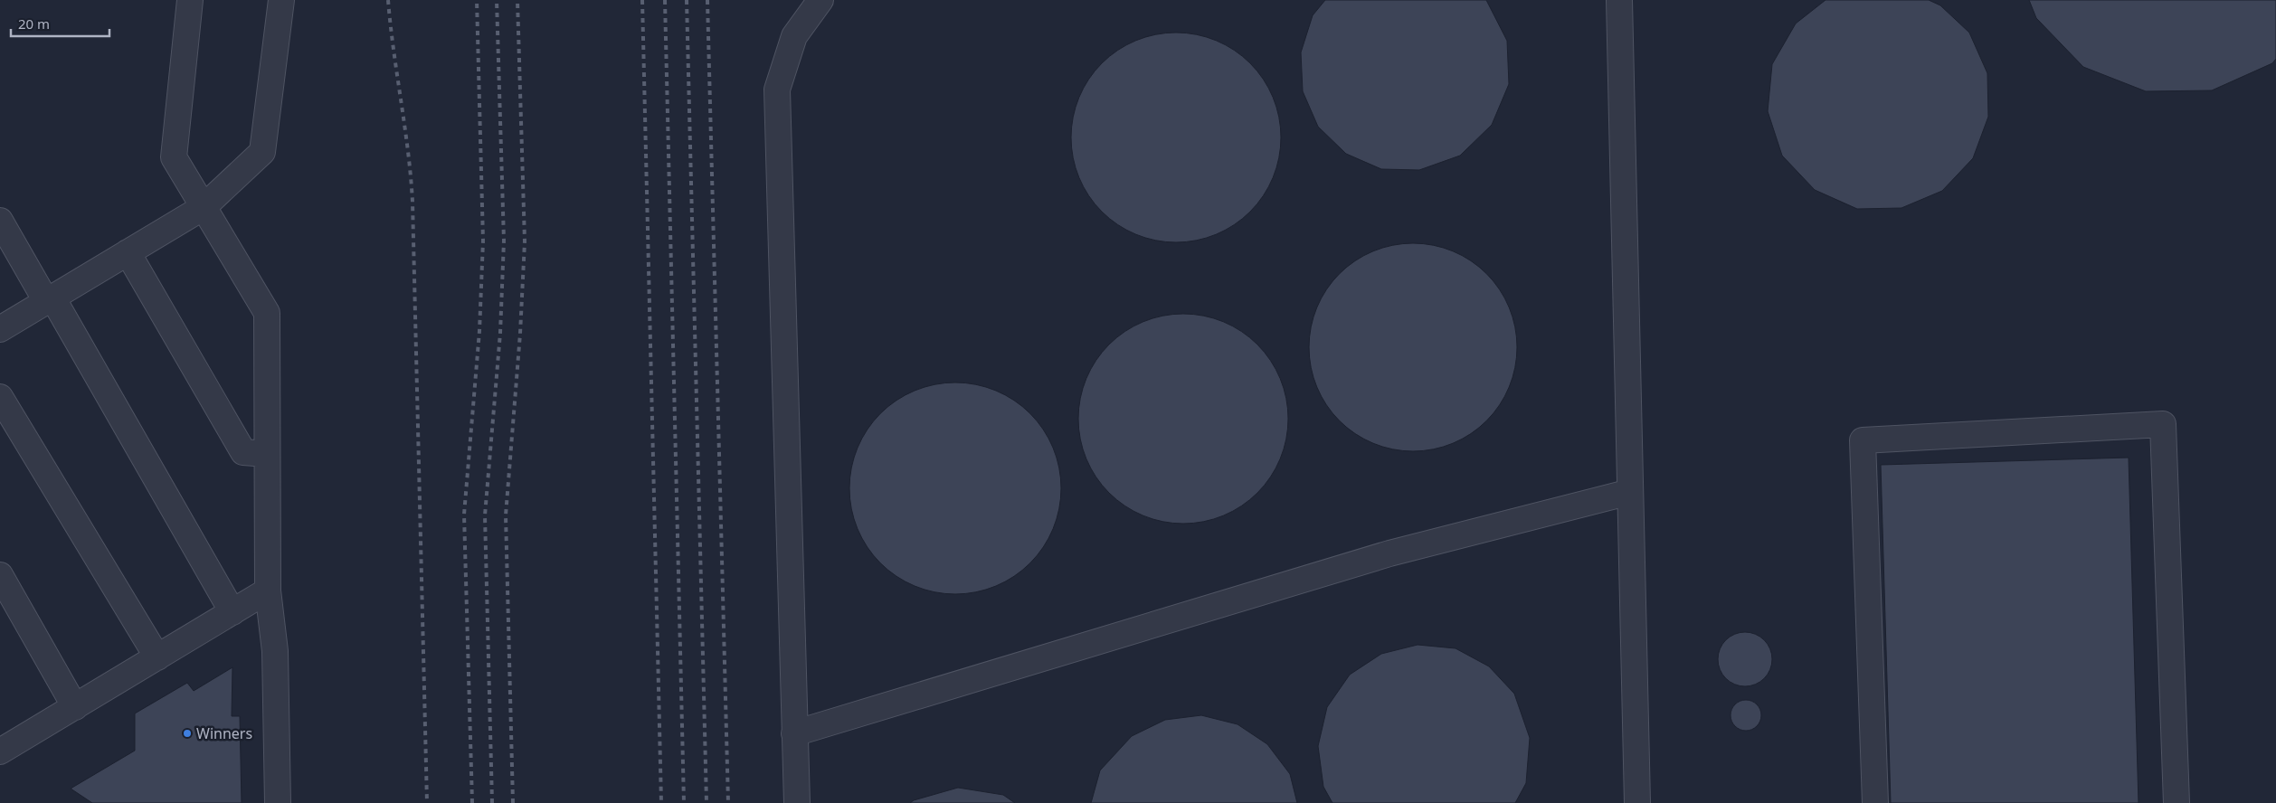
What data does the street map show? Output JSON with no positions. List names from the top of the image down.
{
  "places": ["Winners"],
  "scale_bar": "20 m"
}
